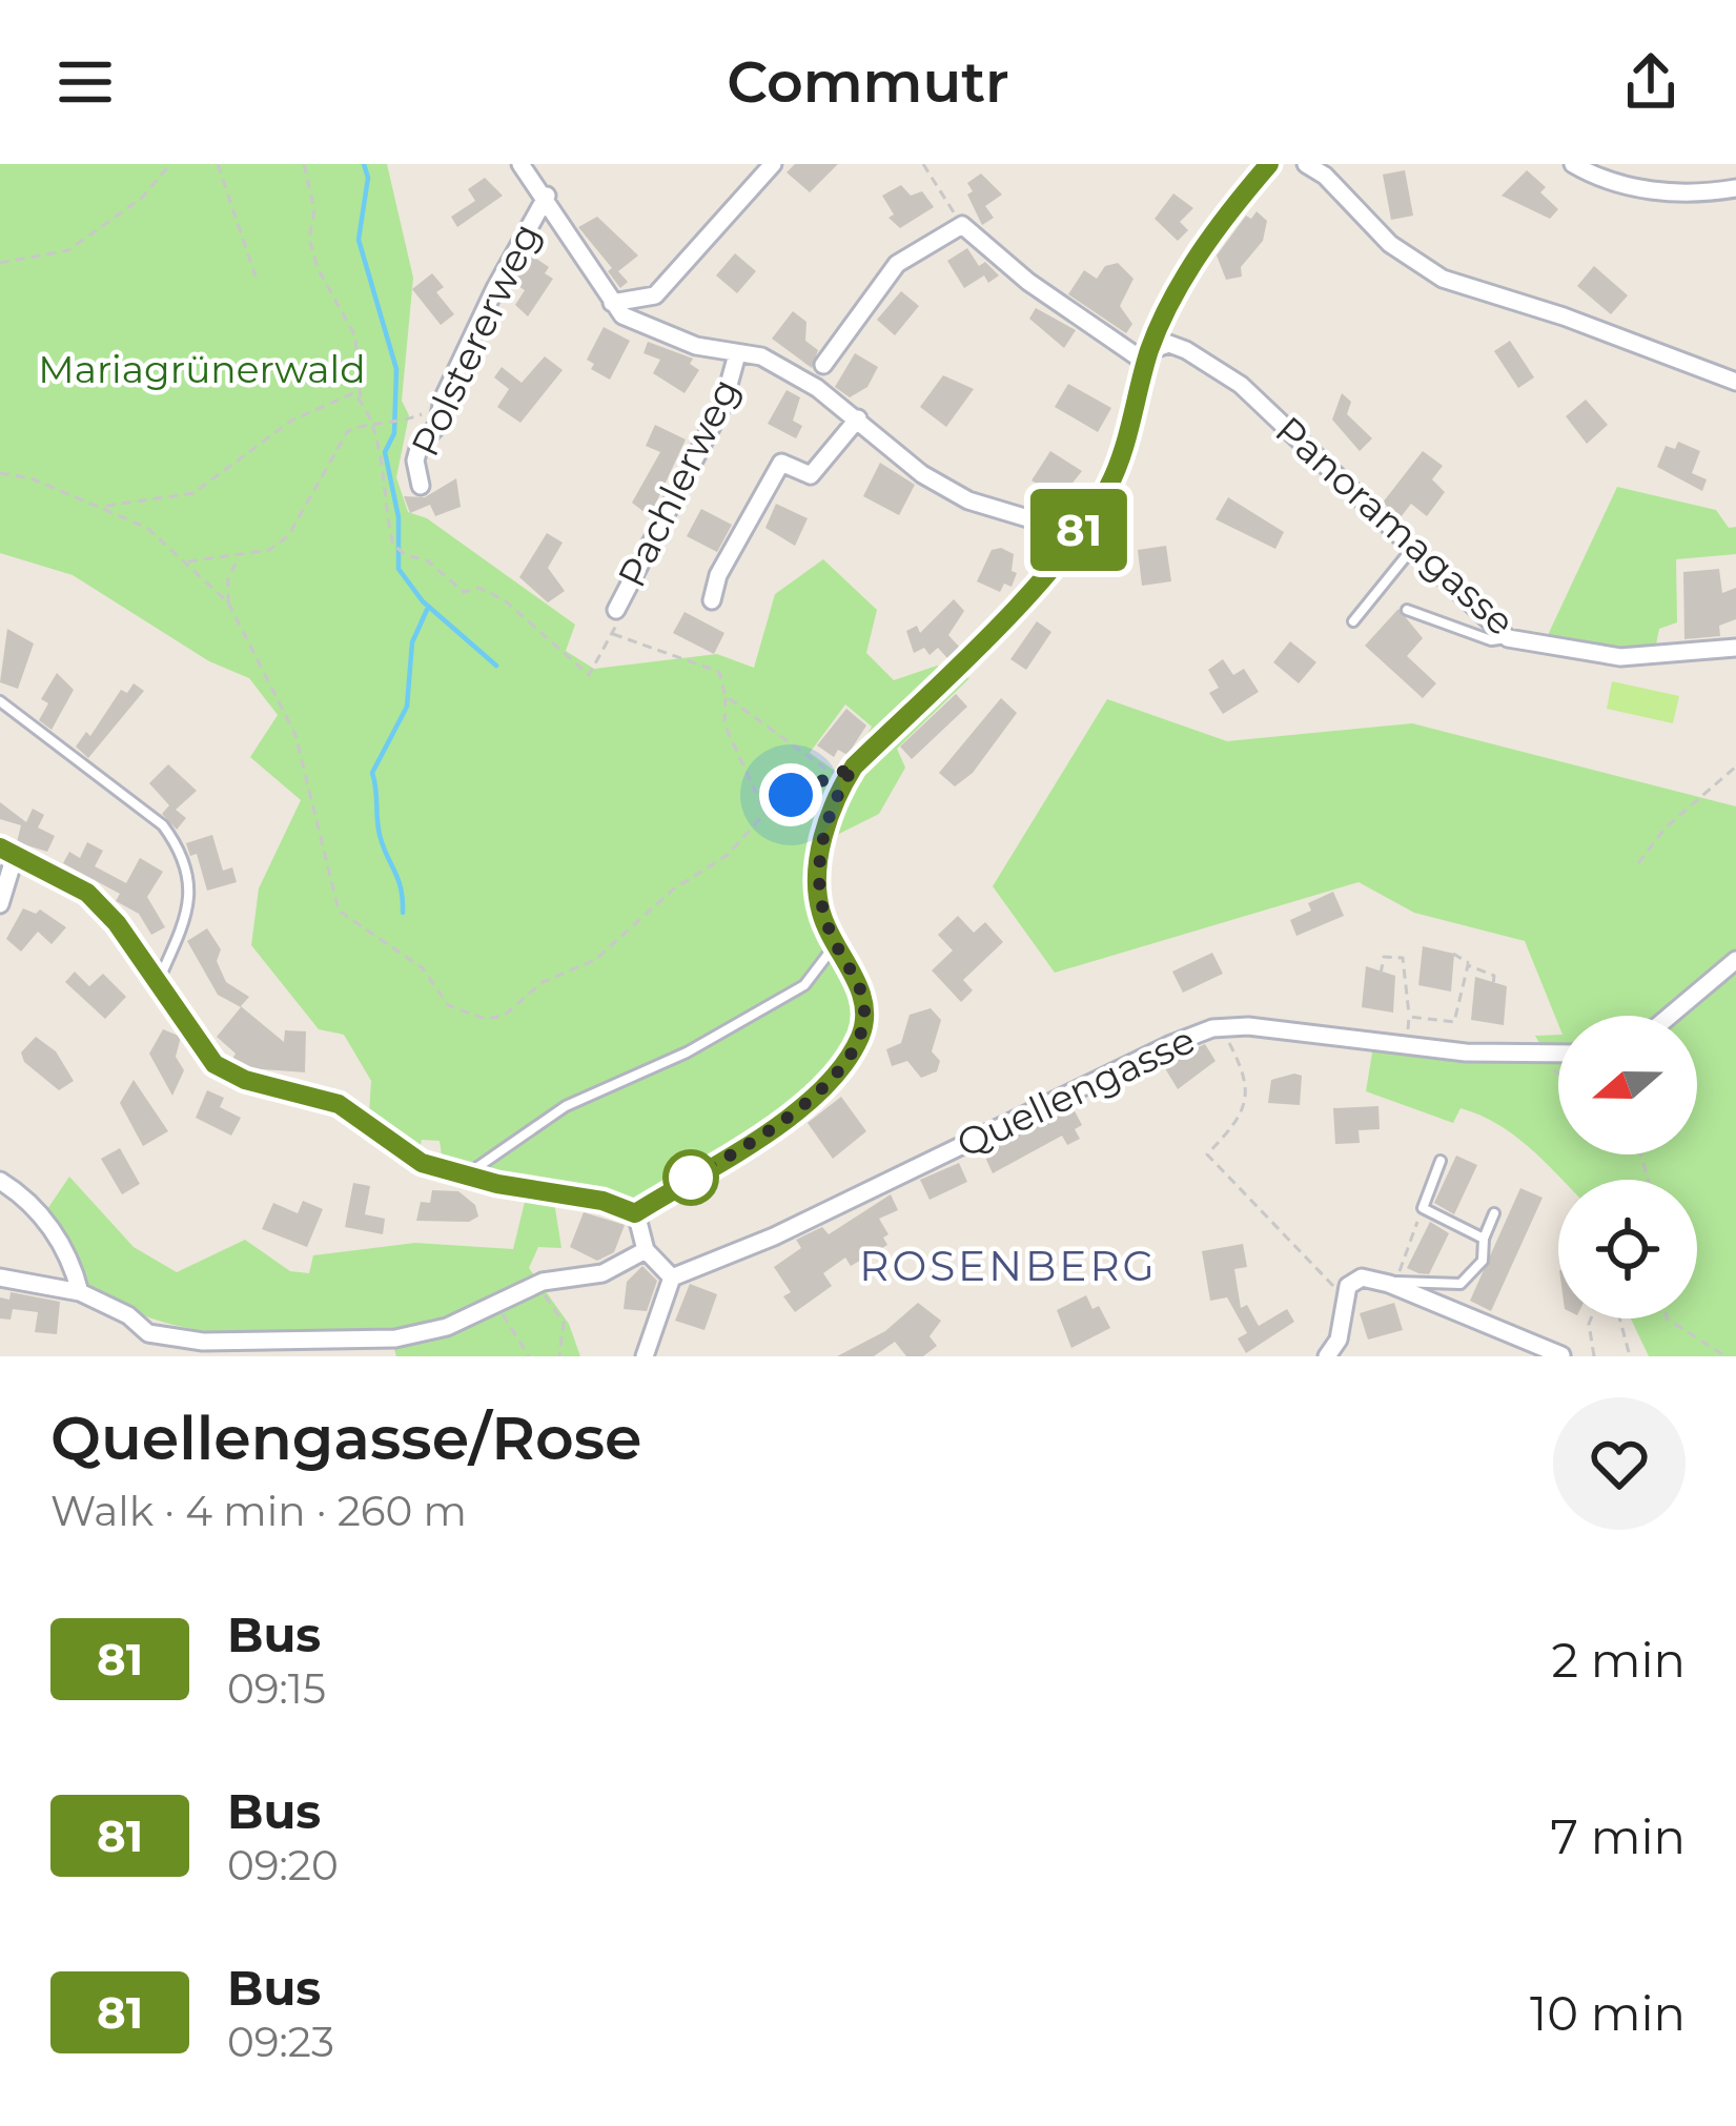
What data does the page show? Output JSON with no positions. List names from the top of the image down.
{
  "streets": {
    "street": [
      "Polstererweg",
      "Pachlerweg",
      "Panoramagasse",
      "Quellengasse"
    ]
  },
  "districts": ["ROSENBERG"],
  "parks": ["Mariagrünerwald"],
  "lines": ["bus line 81"],
  "north": "left",
  "page": {
    "header": "Commutr",
    "on_map": "81",
    "heading": ["Quellengasse/Rose", "Walk · 4 min · 260 m"],
    "list": [
      {
        "mark": "81",
        "name": "Bus",
        "note": "09:15",
        "value": "2 min"
      },
      {
        "mark": "81",
        "name": "Bus",
        "note": "09:20",
        "value": "7 min"
      },
      {
        "mark": "81",
        "name": "Bus",
        "note": "09:23",
        "value": "10 min"
      }
    ]
  }
}
